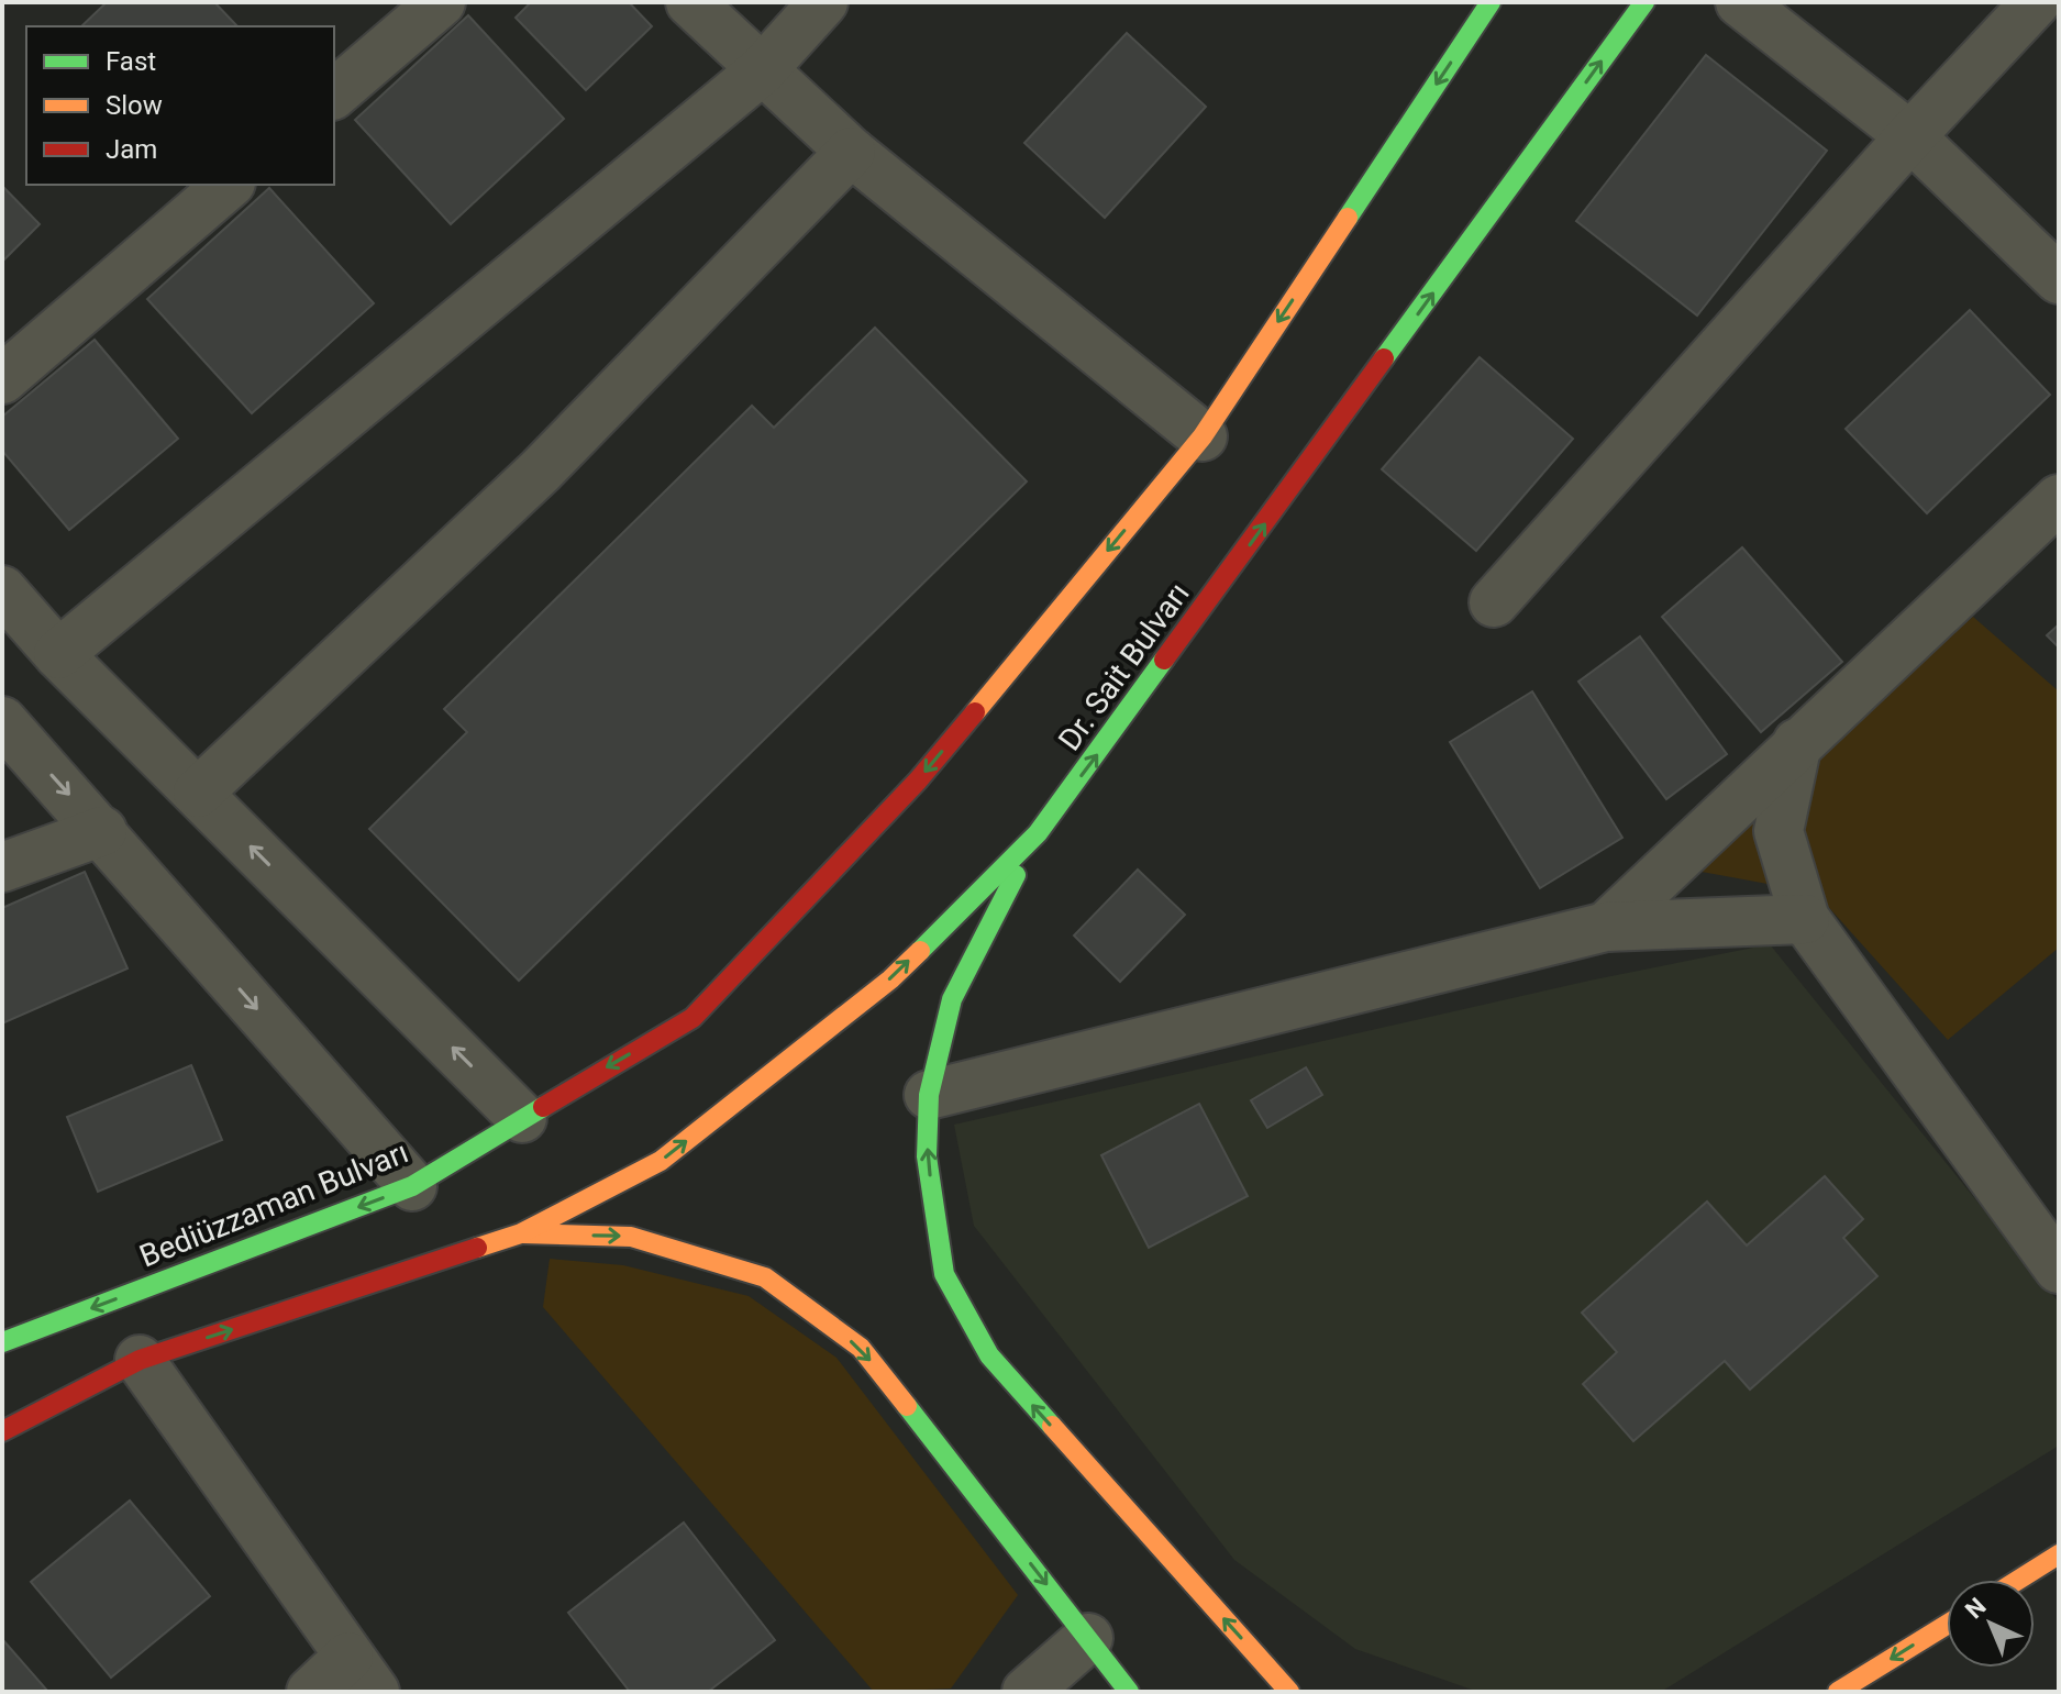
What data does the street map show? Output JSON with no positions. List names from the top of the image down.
{
  "streets": {
    "main road": ["Dr. Sait Bulvarı", "Bediüzzaman Bulvarı"]
  },
  "legend": ["Fast", "Slow", "Jam"],
  "north": "top left"
}
